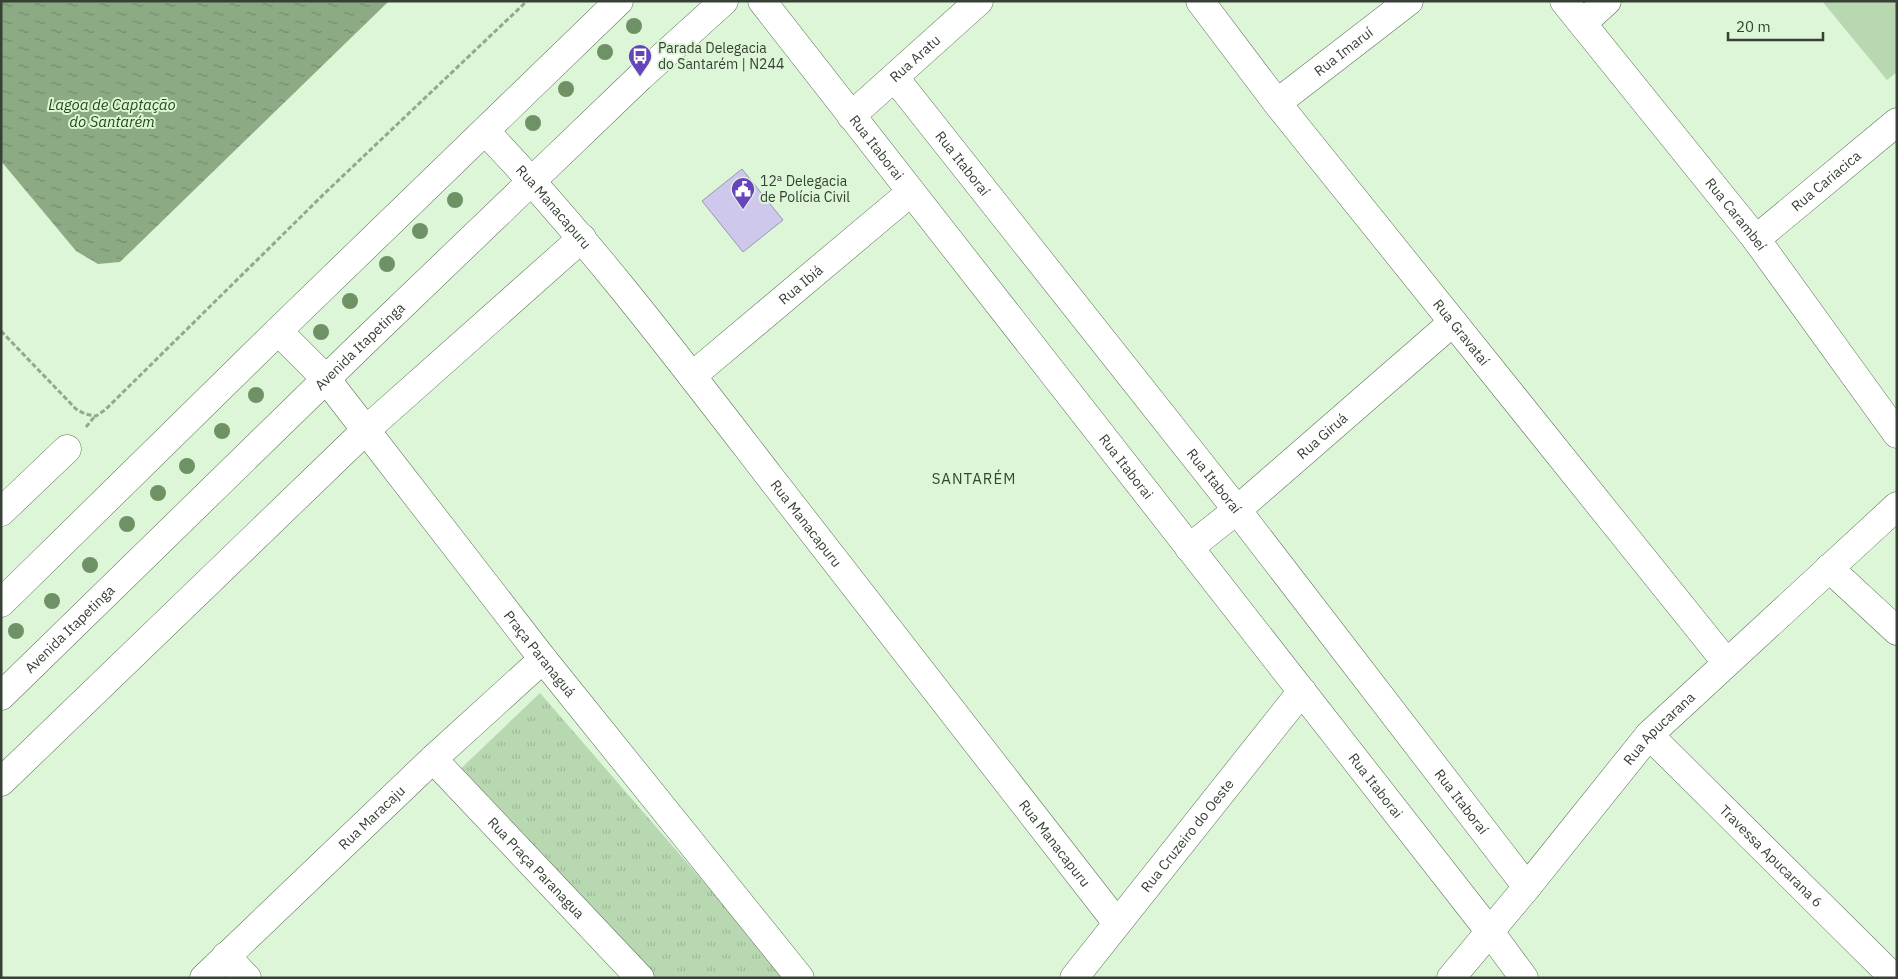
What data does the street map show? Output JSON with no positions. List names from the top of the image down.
{
  "streets": {
    "street": [
      "Rua Imaruí",
      "Rua Aratu",
      "Rua Itaborai",
      "Rua Itaboraí",
      "Rua Cariacica",
      "Rua Manacapuru",
      "Rua Carambeí",
      "Rua Ibiá",
      "Rua Gravataí",
      "Avenida Itapetinga",
      "Rua Giruá",
      "Praça Paranaguá",
      "Rua Apucarana",
      "Rua Maracaju",
      "Rua Cruzeiro do Oeste",
      "Travessa Apucarana 6",
      "Rua Praça Paranagua"
    ]
  },
  "crossings": [
    ["Rua Imaruí", "Rua Gravataí"],
    ["Rua Aratu", "Rua Itaborai"],
    ["Rua Aratu", "Rua Itaboraí"],
    ["Rua Itaborai", "Rua Ibiá"],
    ["Rua Itaborai", "Rua Giruá"],
    ["Rua Itaborai", "Rua Apucarana"],
    ["Rua Itaborai", "Rua Cruzeiro do Oeste"],
    ["Rua Itaboraí", "Rua Giruá"],
    ["Rua Itaboraí", "Rua Apucarana"],
    ["Rua Cariacica", "Rua Carambeí"],
    ["Rua Manacapuru", "Rua Ibiá"],
    ["Rua Manacapuru", "Avenida Itapetinga"],
    ["Rua Manacapuru", "Rua Cruzeiro do Oeste"],
    ["Rua Gravataí", "Rua Giruá"],
    ["Rua Gravataí", "Rua Apucarana"],
    ["Avenida Itapetinga", "Praça Paranaguá"],
    ["Praça Paranaguá", "Rua Maracaju"],
    ["Rua Apucarana", "Travessa Apucarana 6"],
    ["Rua Maracaju", "Rua Praça Paranagua"]
  ],
  "districts": ["SANTARÉM"],
  "water": ["Lagoa de Captação do Santarém"],
  "places": {
    "bus stop": ["Parada Delegacia do Santarém | N244"],
    "public building": ["12ª Delegacia de Polícia Civil"]
  },
  "scale_bar": "20 m"
}
